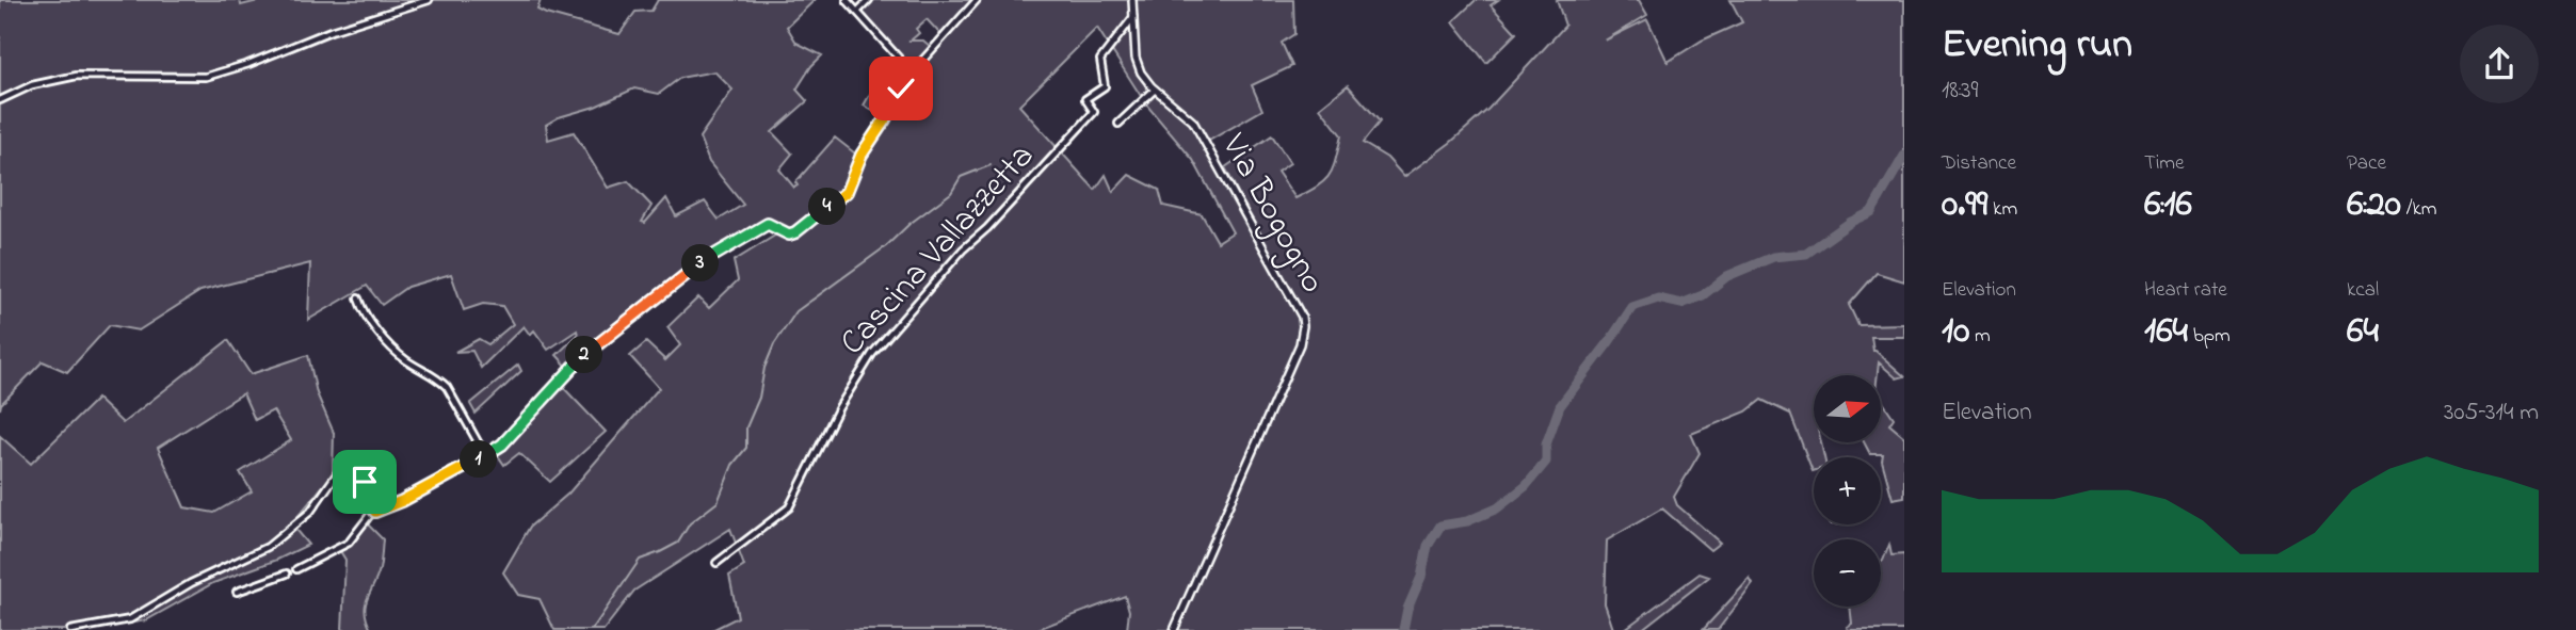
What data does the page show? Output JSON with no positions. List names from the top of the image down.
{
  "streets": {
    "main road": ["Via Bogogno"],
    "street": ["Cascina Vallazzetta"]
  },
  "crossings": [
    ["Via Bogogno", "Cascina Vallazzetta"]
  ],
  "north": "right",
  "page": {
    "heading": ["Evening run", "18:39"],
    "stats": [
      ["Distance", "0.99 km"],
      ["Time", "6:16"],
      ["Pace", "6:20 /km"],
      ["Elevation", "10 m"],
      ["Heart rate", "164 bpm"],
      ["kcal", "64"]
    ],
    "pins": [
      "4",
      "3",
      "2",
      "1"
    ],
    "map_buttons": ["+", "−"],
    "chart": ["Elevation", "305–314 m"]
  }
}
